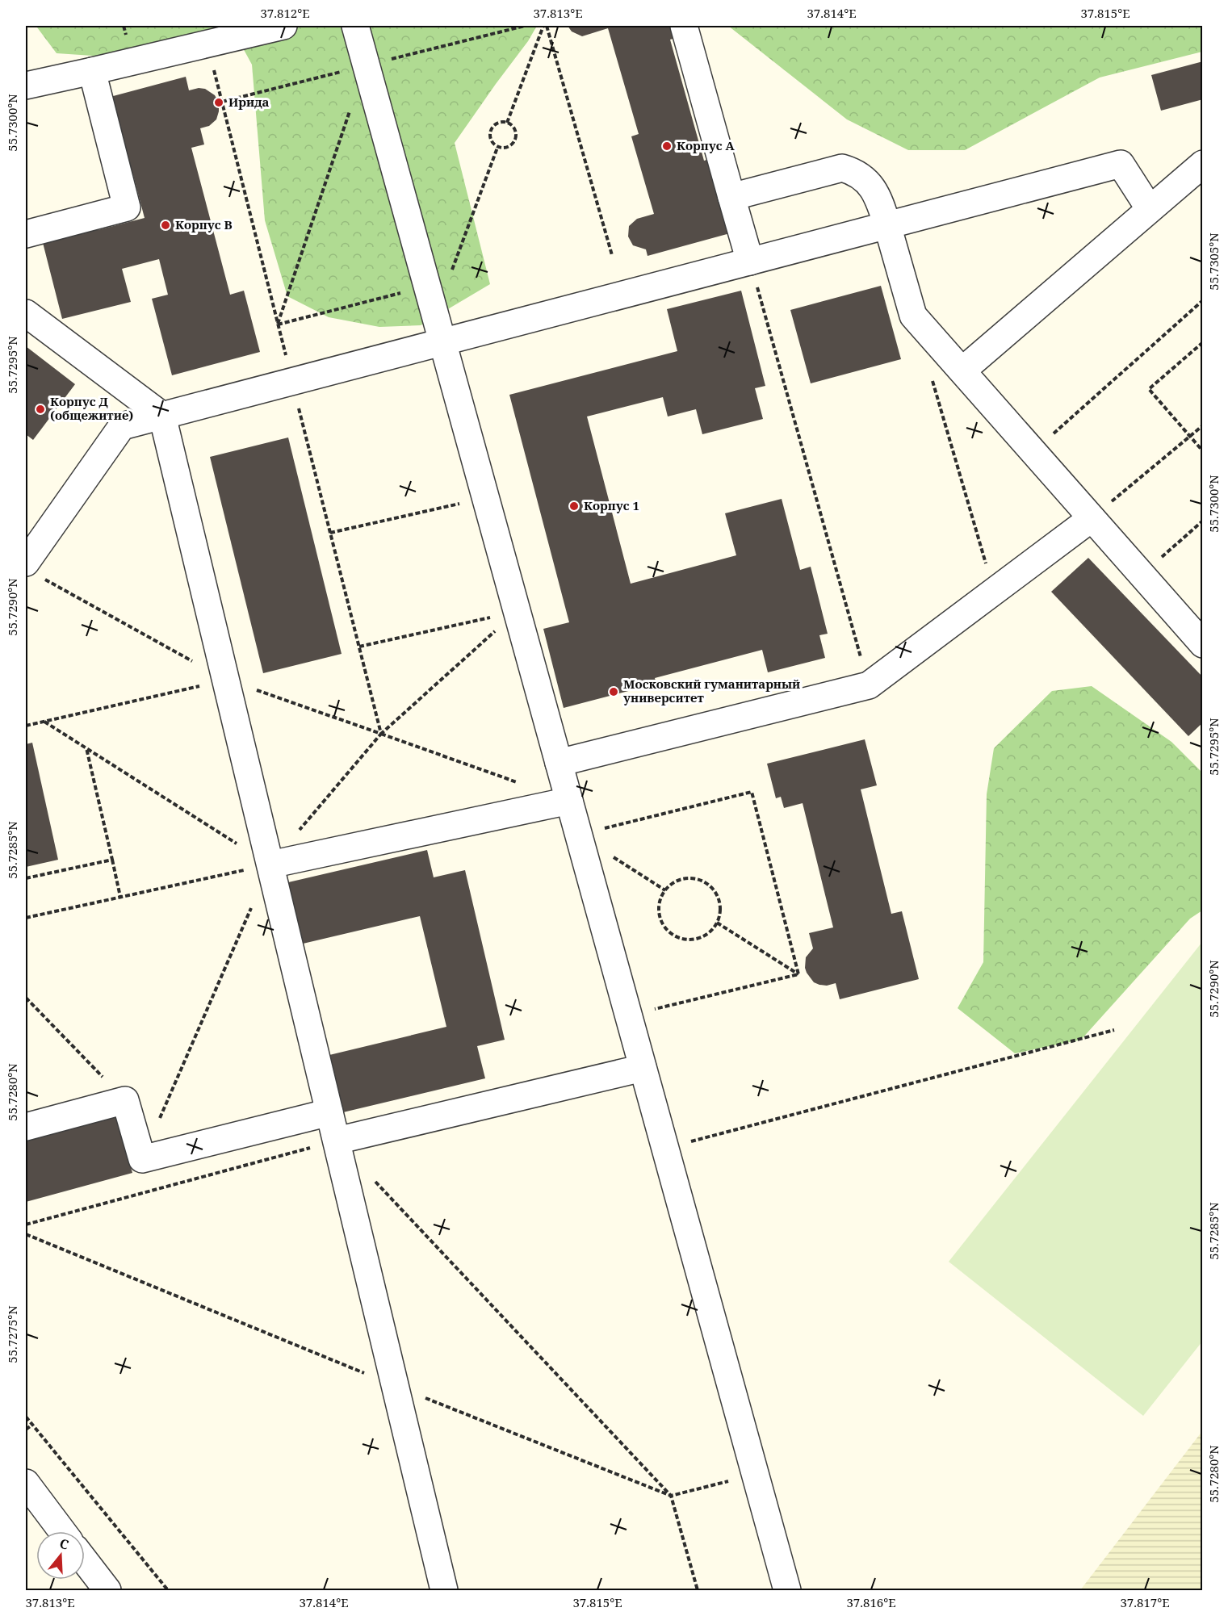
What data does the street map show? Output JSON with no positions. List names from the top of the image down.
{
  "places": [
    "Ирида",
    "Корпус А",
    "Корпус В",
    "Корпус Д (общежитие)",
    "Корпус 1",
    "Московский гуманитарный университет"
  ],
  "north": "top",
  "coordinates": [
    "37.812°E",
    "37.813°E",
    "37.814°E",
    "37.815°E",
    "55.7300°N",
    "55.7305°N",
    "55.7295°N",
    "55.7290°N",
    "55.7285°N",
    "55.7280°N",
    "55.7275°N",
    "37.816°E",
    "37.817°E"
  ]
}
